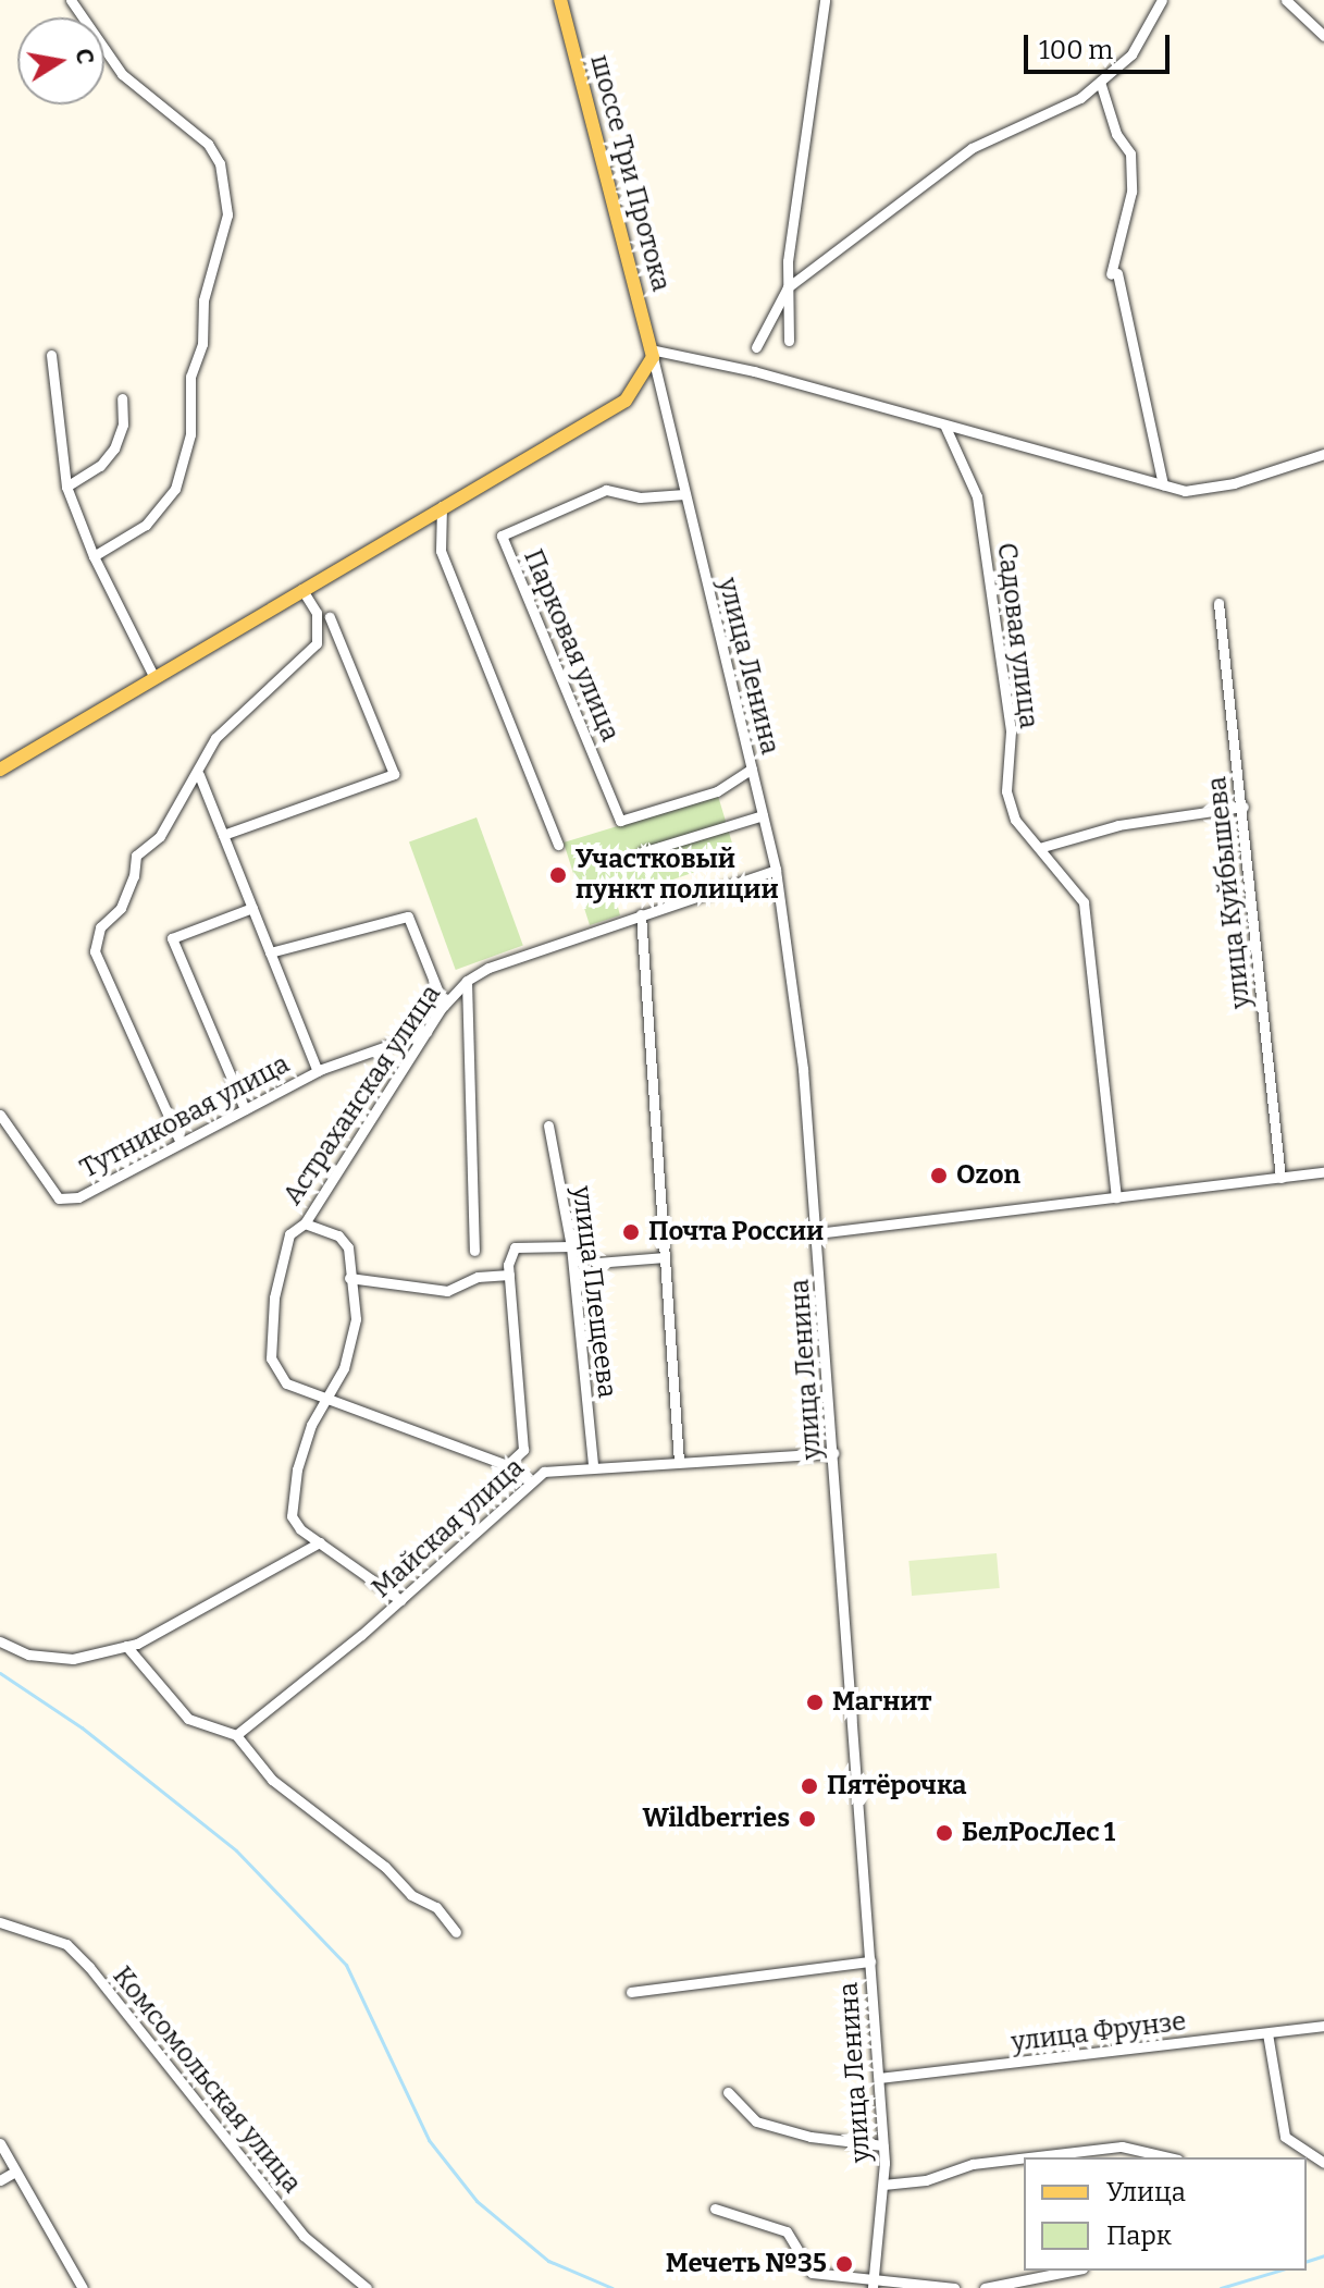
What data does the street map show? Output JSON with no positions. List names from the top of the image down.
{
  "streets": {
    "main road": ["шоссе Три Протока"],
    "street": [
      "Садовая улица",
      "Парковая улица",
      "улица Ленина",
      "улица Куйбышева",
      "Астраханская улица",
      "Тутниковая улица",
      "улица Плещеева",
      "Майская улица",
      "улица Фрунзе",
      "Комсомольская улица"
    ]
  },
  "crossings": [
    ["шоссе Три Протока", "улица Ленина"],
    ["Парковая улица", "улица Ленина"],
    ["улица Ленина", "Астраханская улица"],
    ["улица Ленина", "Майская улица"],
    ["улица Ленина", "улица Фрунзе"],
    ["Астраханская улица", "Тутниковая улица"],
    ["Астраханская улица", "Майская улица"],
    ["улица Плещеева", "Майская улица"]
  ],
  "places": [
    "Участковый пункт полиции",
    "Ozon",
    "Почта России",
    "Магнит",
    "Пятёрочка",
    "Wildberries",
    "БелРосЛес 1",
    "Мечеть №35"
  ],
  "legend": ["Улица", "Парк"],
  "scale_bar": "100 m",
  "north": "right"
}
